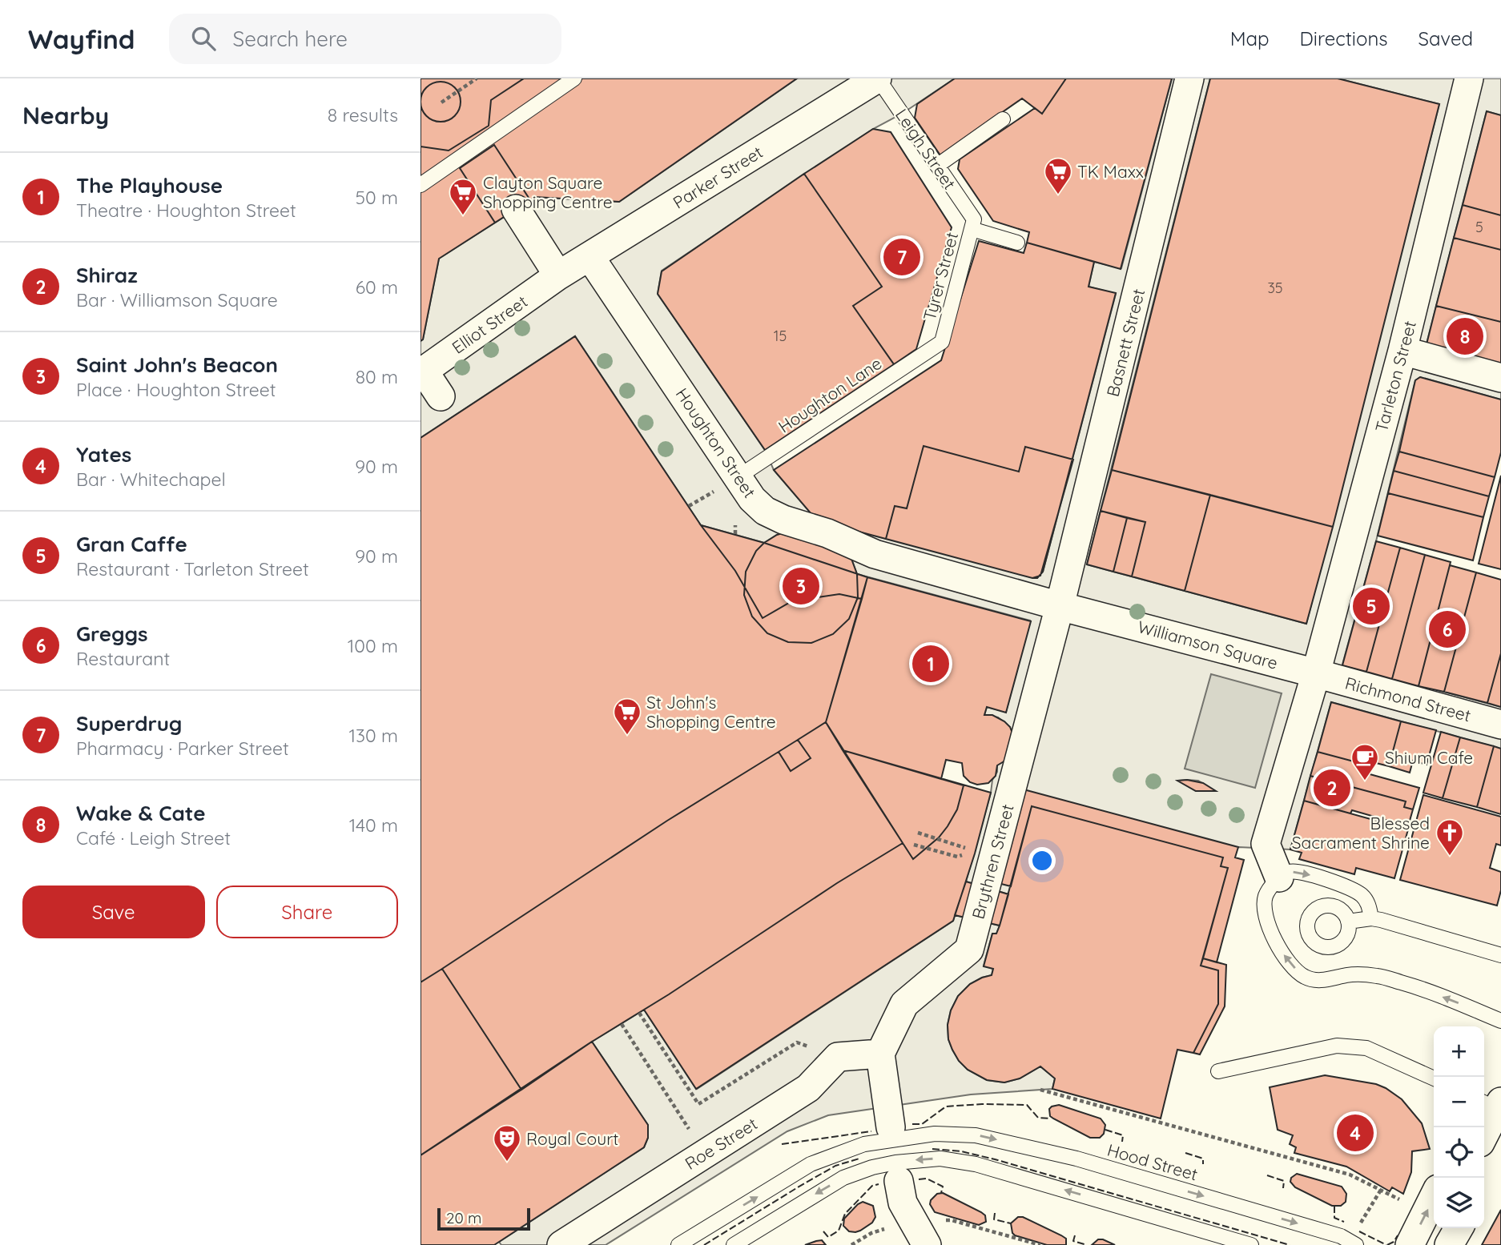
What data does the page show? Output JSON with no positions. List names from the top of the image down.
{
  "streets": {
    "street": [
      "Parker Street",
      "Elliot Street",
      "Basnett Street",
      "Tarleton Street",
      "Houghton Street",
      "Williamson Square",
      "Richmond Street",
      "Brythren Street",
      "Roe Street"
    ],
    "lane": [
      "Leigh Street",
      "Tyrer Street",
      "Houghton Lane",
      "Hood Street"
    ]
  },
  "crossings": [
    ["Leigh Street", "Parker Street"],
    ["Leigh Street", "Tyrer Street"],
    ["Parker Street", "Elliot Street"],
    ["Parker Street", "Houghton Street"],
    ["Tyrer Street", "Houghton Lane"],
    ["Basnett Street", "Houghton Street"],
    ["Basnett Street", "Williamson Square"],
    ["Basnett Street", "Brythren Street"],
    ["Tarleton Street", "Williamson Square"],
    ["Tarleton Street", "Richmond Street"],
    ["Houghton Lane", "Houghton Street"],
    ["Houghton Street", "Williamson Square"],
    ["Houghton Street", "Brythren Street"],
    ["Williamson Square", "Richmond Street"],
    ["Williamson Square", "Brythren Street"],
    ["Brythren Street", "Roe Street"]
  ],
  "places": {
    "supermarket": ["TK Maxx", "Clayton Square Shopping Centre", "St John's Shopping Centre"],
    "cafe": ["Shium Cafe"],
    "church": ["Blessed Sacrament Shrine"],
    "theatre": ["Royal Court"]
  },
  "house_numbers": ["5", "35", "15"],
  "scale_bar": "20 m",
  "page": {
    "header": "Wayfind",
    "search": "Search here",
    "nav": ["Map", "Directions", "Saved"],
    "heading": ["Nearby", "8 results"],
    "list": [
      {
        "mark": "1",
        "name": "The Playhouse",
        "note": "Theatre · Houghton Street",
        "value": "50 m"
      },
      {
        "mark": "2",
        "name": "Shiraz",
        "note": "Bar · Williamson Square",
        "value": "60 m"
      },
      {
        "mark": "3",
        "name": "Saint John's Beacon",
        "note": "Place · Houghton Street",
        "value": "80 m"
      },
      {
        "mark": "4",
        "name": "Yates",
        "note": "Bar · Whitechapel",
        "value": "90 m"
      },
      {
        "mark": "5",
        "name": "Gran Caffe",
        "note": "Restaurant · Tarleton Street",
        "value": "90 m"
      },
      {
        "mark": "6",
        "name": "Greggs",
        "note": "Restaurant",
        "value": "100 m"
      },
      {
        "mark": "7",
        "name": "Superdrug",
        "note": "Pharmacy · Parker Street",
        "value": "130 m"
      },
      {
        "mark": "8",
        "name": "Wake & Cate",
        "note": "Café · Leigh Street",
        "value": "140 m"
      }
    ],
    "pins": [
      "7",
      "8",
      "3",
      "5",
      "6",
      "1",
      "2",
      "4"
    ],
    "buttons": ["Save", "Share"],
    "map_buttons": ["+", "−"],
    "scale": "20 m"
  }
}
